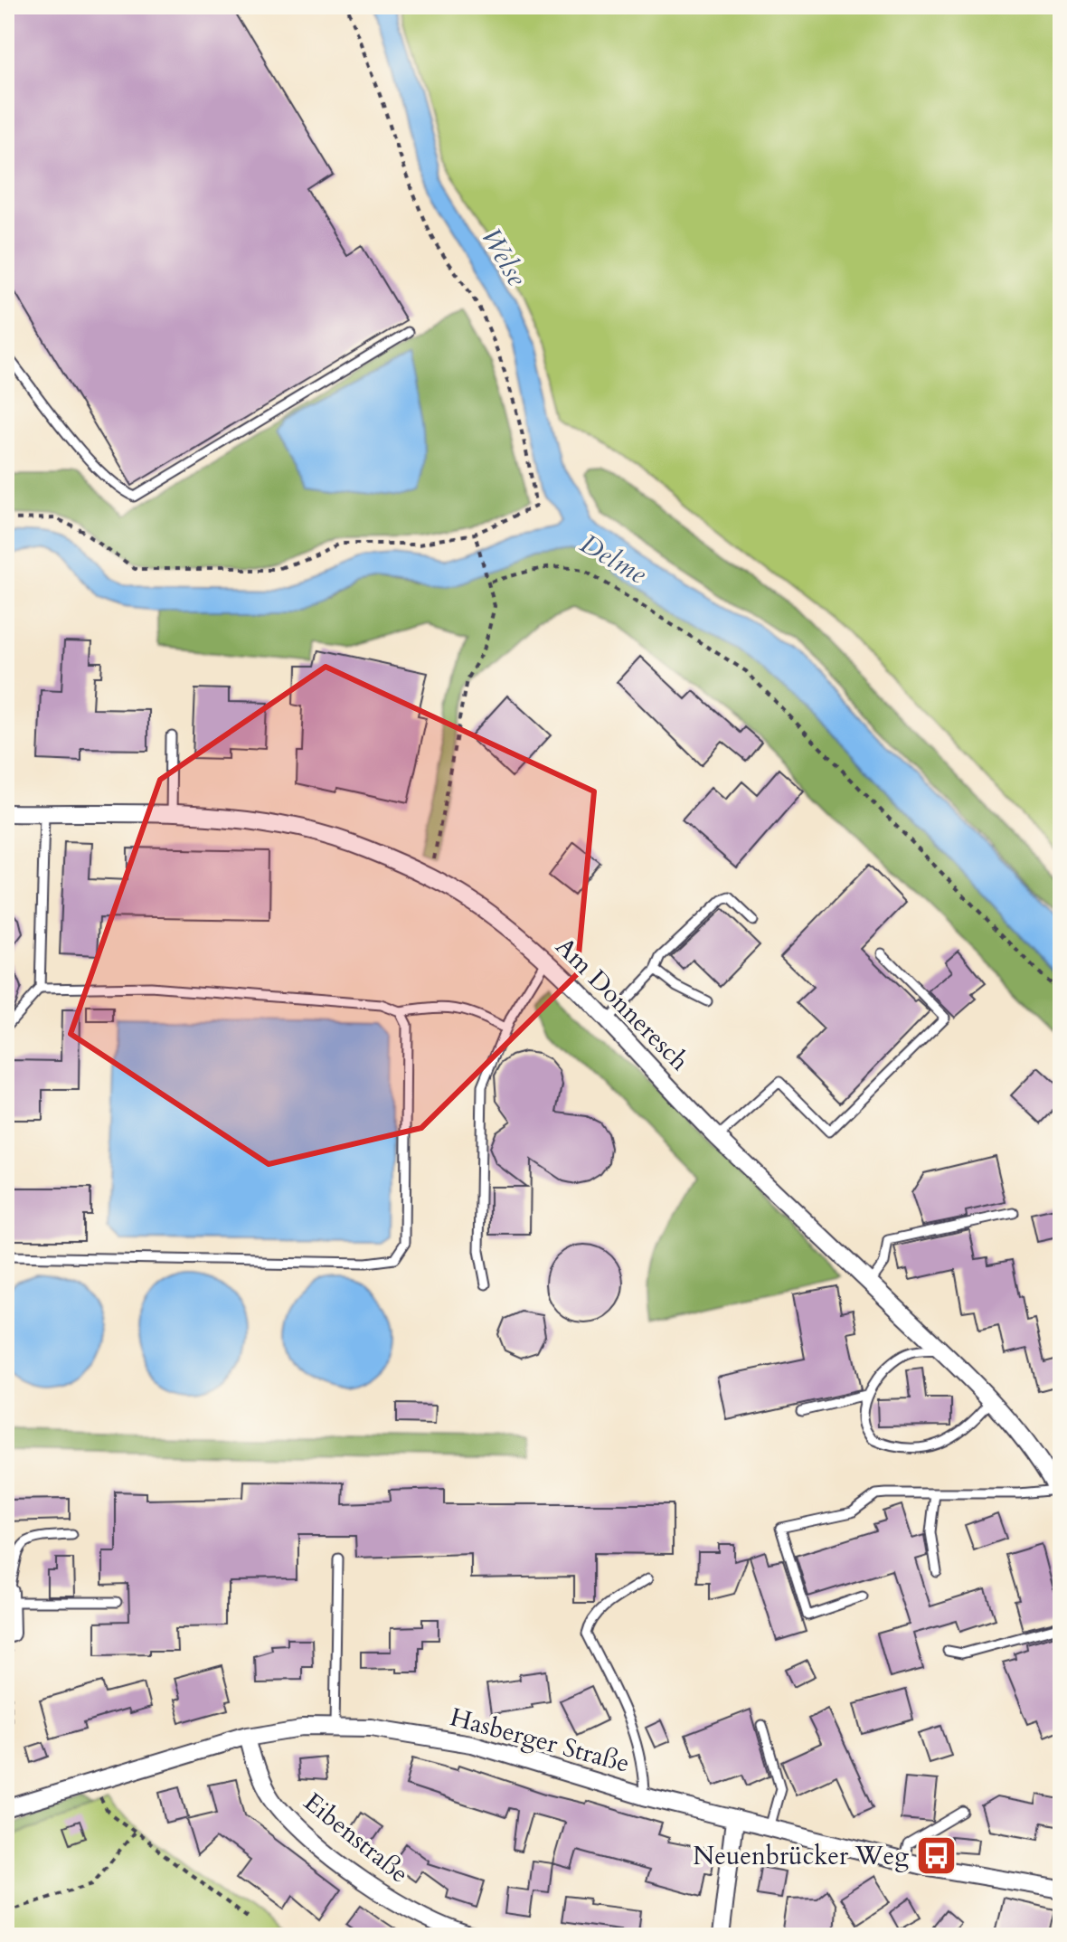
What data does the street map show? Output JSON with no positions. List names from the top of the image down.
{
  "streets": {
    "street": ["Am Donneresch", "Hasberger Straße", "Eibenstraße"]
  },
  "crossings": [
    ["Hasberger Straße", "Eibenstraße"]
  ],
  "water": ["Welse", "Delme"],
  "places": {
    "bus stop": ["Neuenbrücker Weg"]
  }
}
